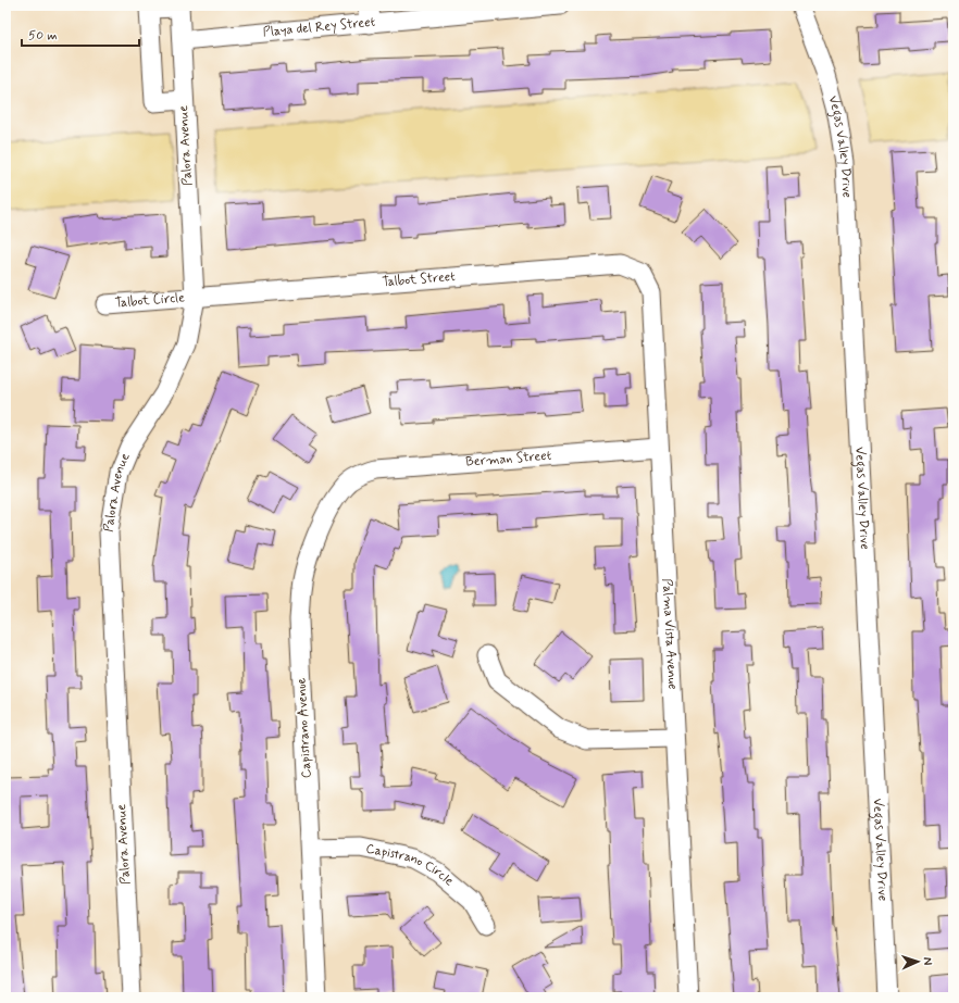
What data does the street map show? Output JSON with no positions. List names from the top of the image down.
{
  "streets": {
    "street": [
      "Playa del Rey Street",
      "Palora Avenue",
      "Vegas Valley Drive",
      "Talbot Street",
      "Talbot Circle",
      "Berman Street",
      "Palma Vista Avenue",
      "Capistrano Avenue",
      "Capistrano Circle"
    ]
  },
  "crossings": [
    ["Playa del Rey Street", "Palora Avenue"],
    ["Palora Avenue", "Talbot Street"],
    ["Palora Avenue", "Talbot Circle"],
    ["Talbot Street", "Talbot Circle"],
    ["Talbot Street", "Palma Vista Avenue"],
    ["Berman Street", "Palma Vista Avenue"],
    ["Berman Street", "Capistrano Avenue"],
    ["Capistrano Avenue", "Capistrano Circle"]
  ],
  "scale_bar": "50 m",
  "north": "right"
}
